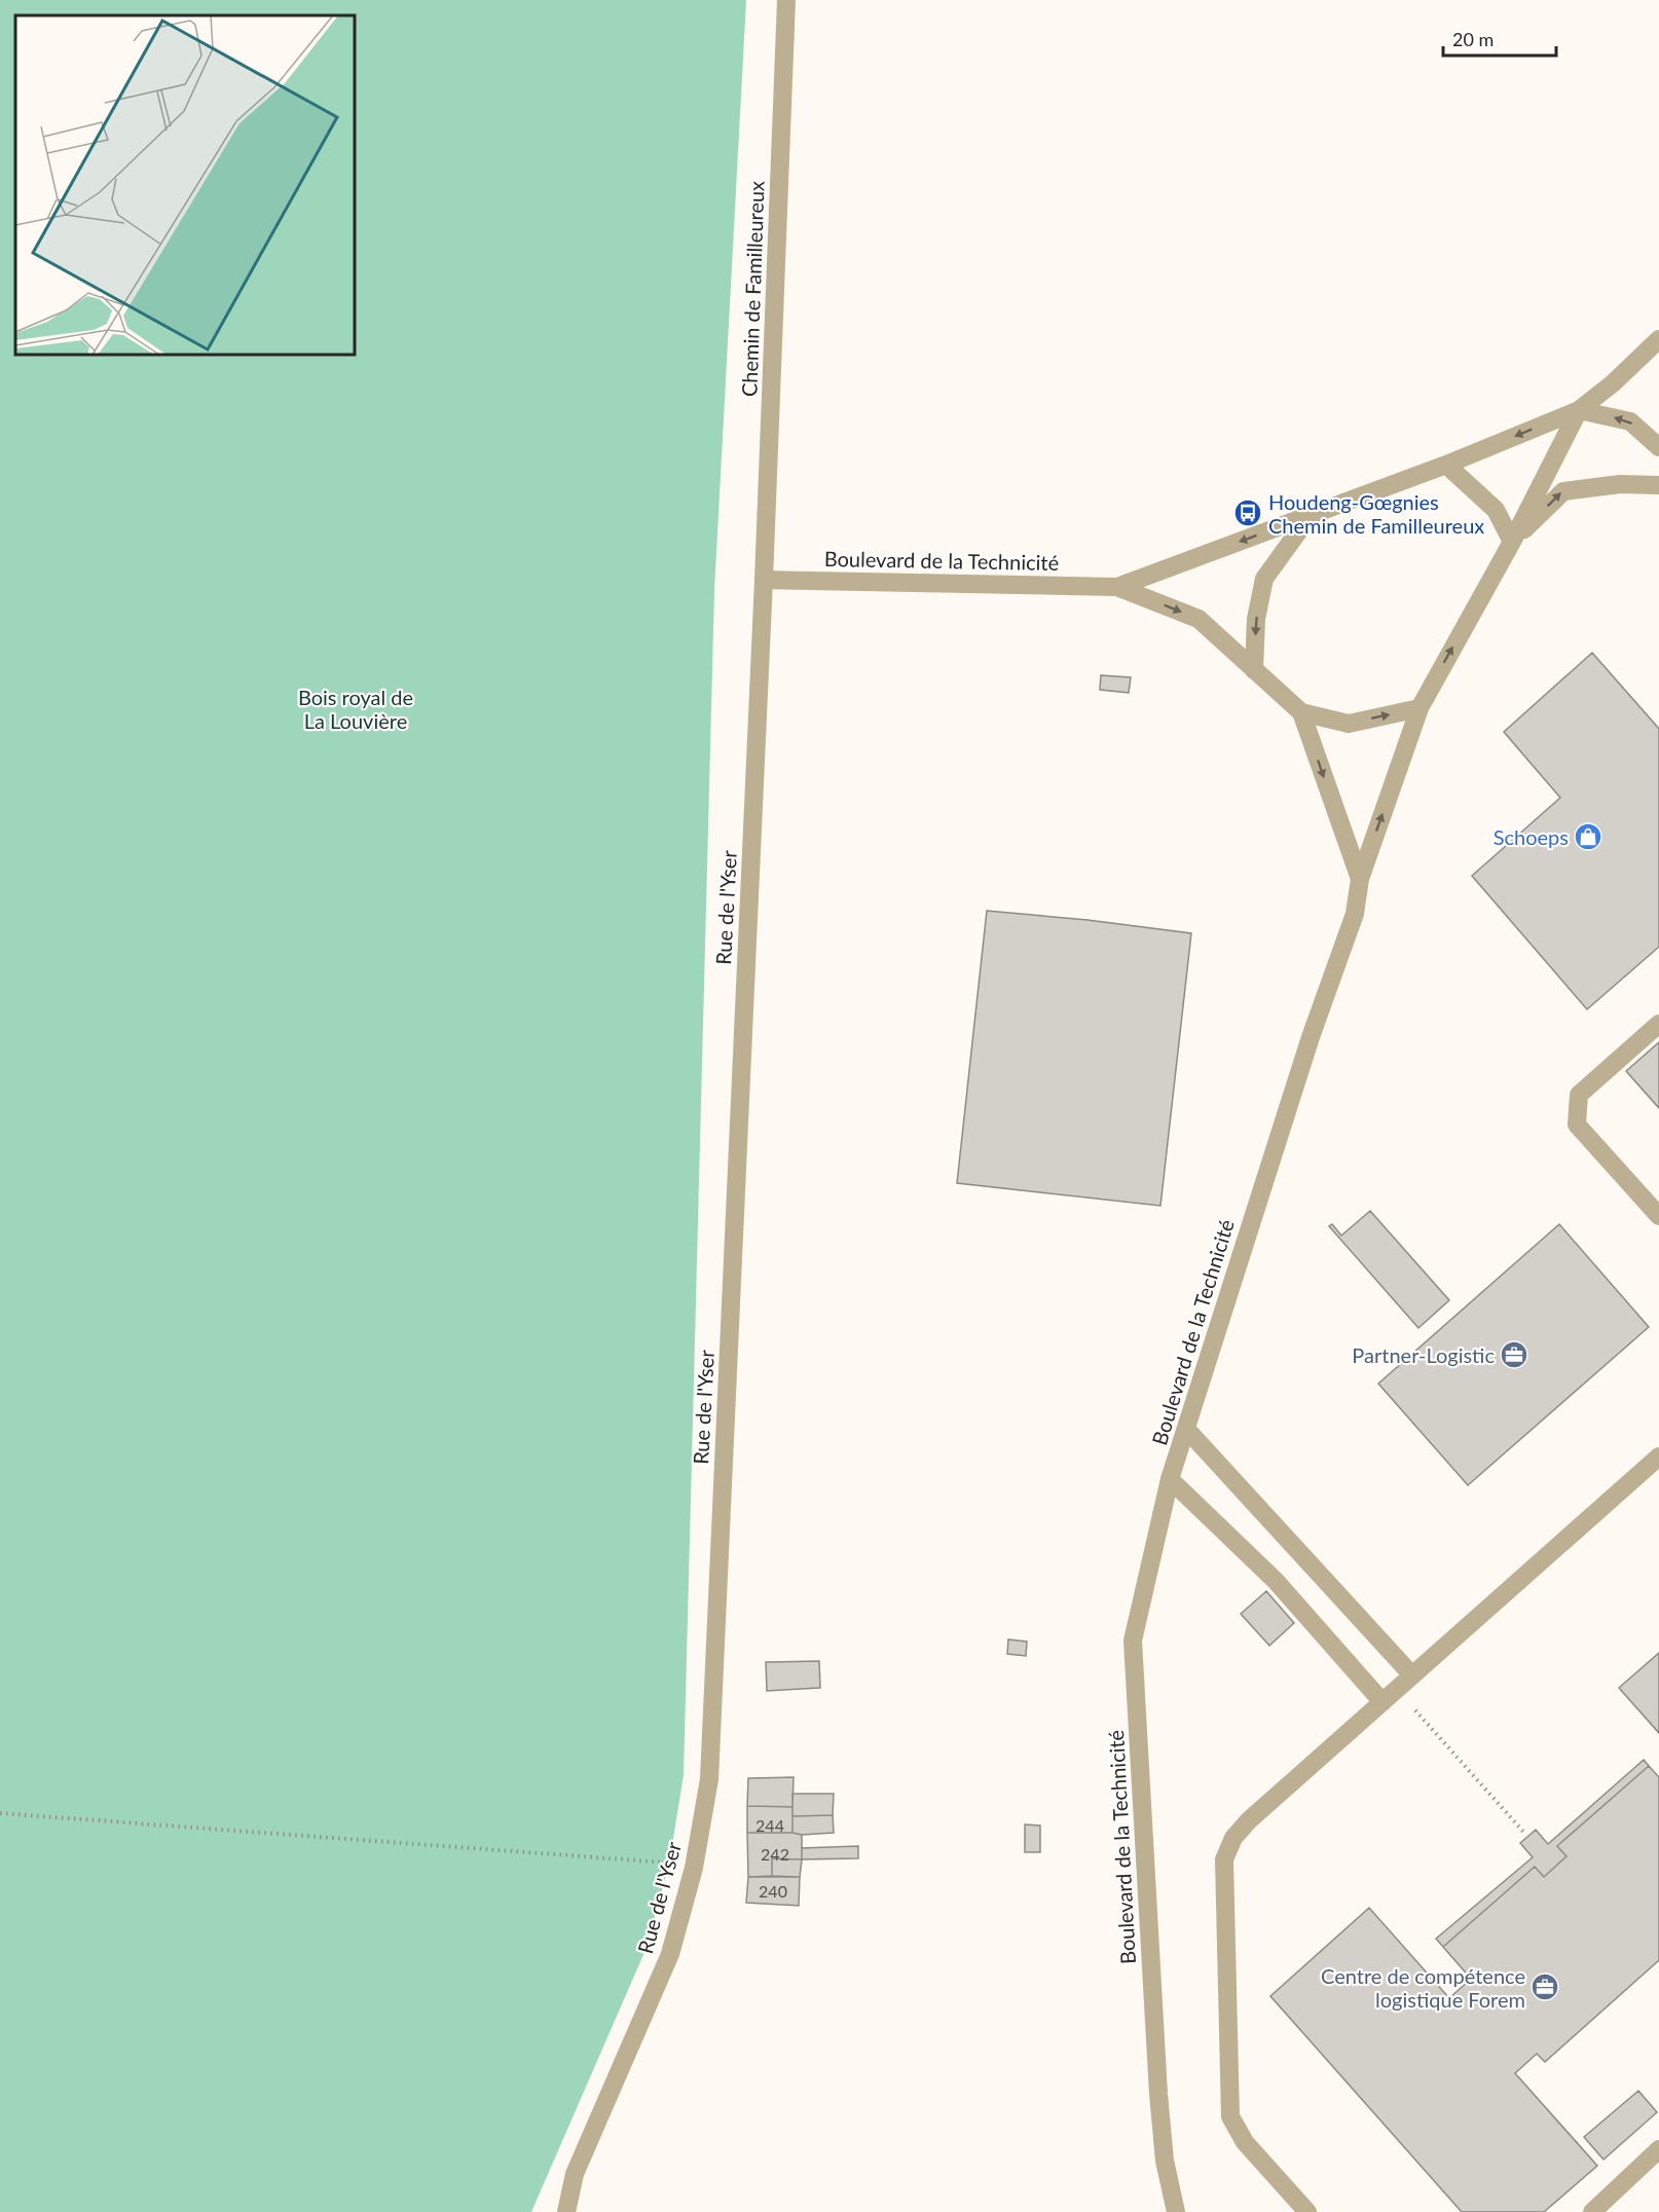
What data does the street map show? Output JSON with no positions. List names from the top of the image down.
{
  "streets": {
    "street": ["Chemin de Familleureux", "Boulevard de la Technicité", "Rue de l'Yser"]
  },
  "crossings": [
    ["Chemin de Familleureux", "Boulevard de la Technicité"],
    ["Chemin de Familleureux", "Rue de l'Yser"],
    ["Boulevard de la Technicité", "Rue de l'Yser"]
  ],
  "parks": ["Bois royal de La Louvière"],
  "places": {
    "bus stop": ["Houdeng-Gœgnies Chemin de Familleureux"],
    "shop": ["Schoeps"],
    "office": ["Partner-Logistic", "Centre de compétence logistique Forem"]
  },
  "house_numbers": ["244", "242", "240"],
  "scale_bar": "20 m"
}
